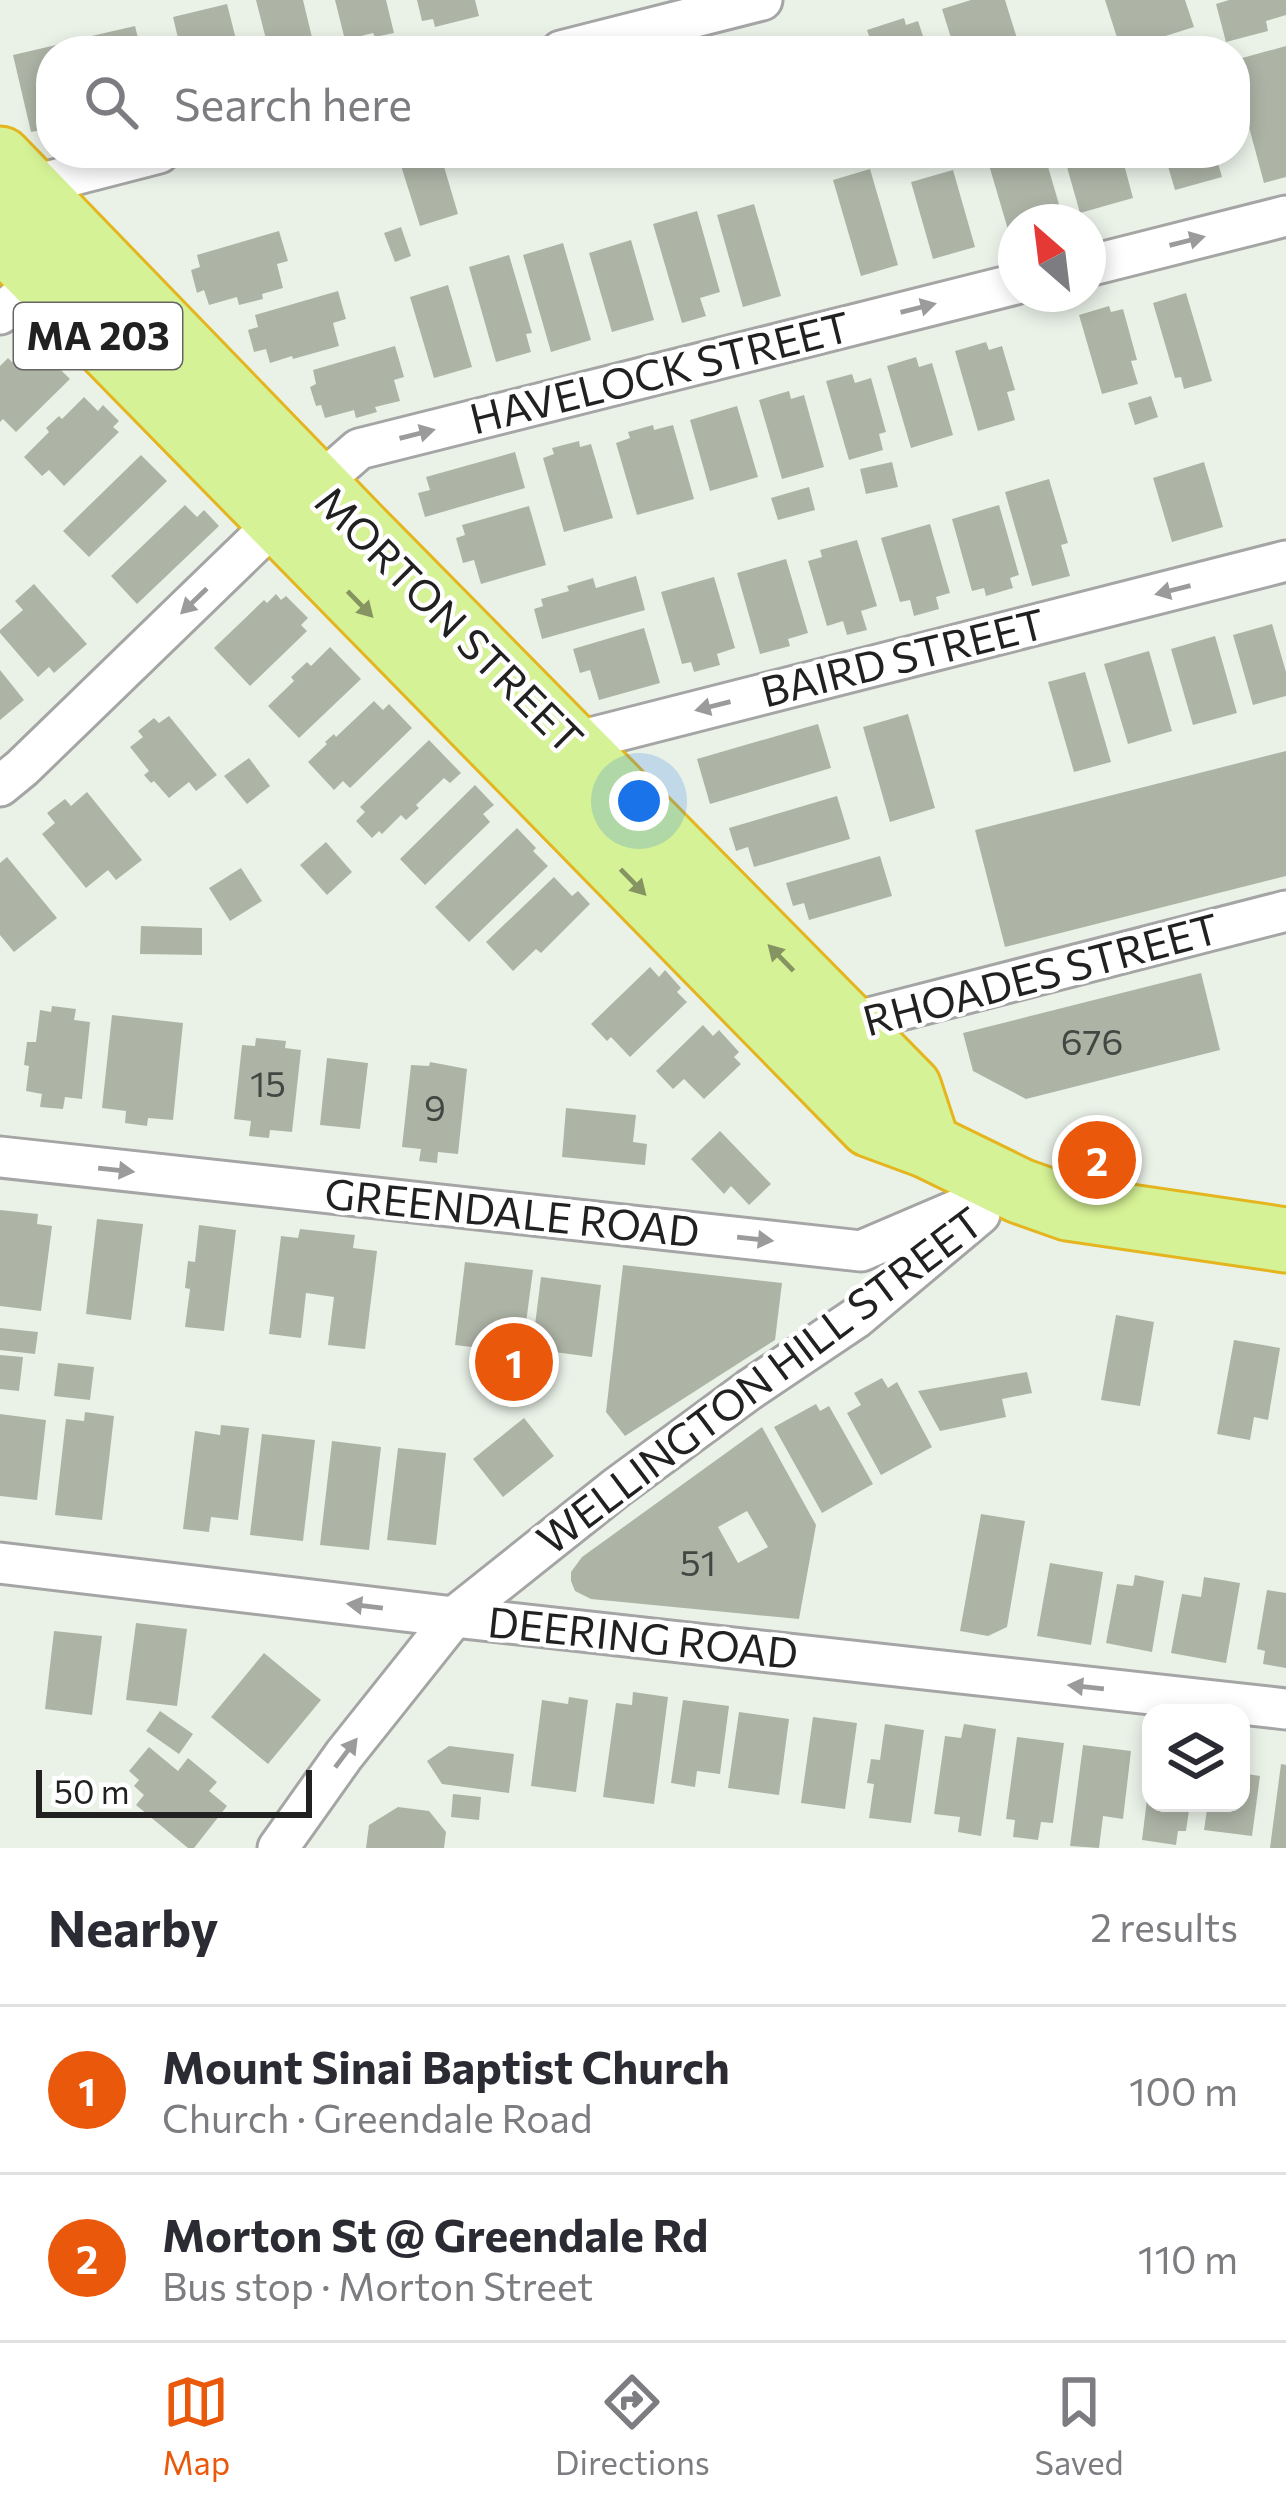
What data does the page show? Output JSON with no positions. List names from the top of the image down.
{
  "streets": {
    "highway": ["MA 203", "MORTON STREET"],
    "street": [
      "HAVELOCK STREET",
      "BAIRD STREET",
      "RHOADES STREET",
      "GREENDALE ROAD",
      "WELLINGTON HILL STREET",
      "DEERING ROAD"
    ]
  },
  "crossings": [
    ["HAVELOCK STREET", "MORTON STREET"],
    ["MORTON STREET", "BAIRD STREET"],
    ["MORTON STREET", "RHOADES STREET"],
    ["MORTON STREET", "GREENDALE ROAD"],
    ["MORTON STREET", "WELLINGTON HILL STREET"],
    ["GREENDALE ROAD", "WELLINGTON HILL STREET"],
    ["WELLINGTON HILL STREET", "DEERING ROAD"]
  ],
  "one_way": ["BAIRD STREET", "GREENDALE ROAD", "DEERING ROAD"],
  "house_numbers": [
    "676",
    "15",
    "9",
    "51"
  ],
  "scale_bar": "50 m",
  "north": "top left",
  "page": {
    "search": "Search here",
    "pins": ["2", "1"],
    "scale": "50 m",
    "heading": ["Nearby", "2 results"],
    "list": [
      {
        "mark": "1",
        "name": "Mount Sinai Baptist Church",
        "note": "Church · Greendale Road",
        "value": "100 m"
      },
      {
        "mark": "2",
        "name": "Morton St @ Greendale Rd",
        "note": "Bus stop · Morton Street",
        "value": "110 m"
      }
    ],
    "nav": ["Map", "Directions", "Saved"]
  }
}
